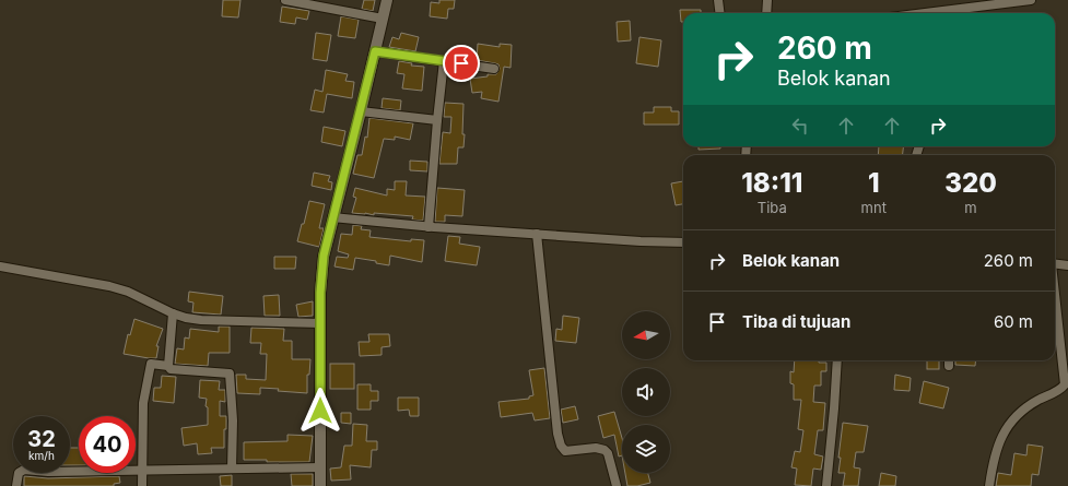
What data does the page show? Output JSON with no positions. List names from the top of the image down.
{
  "north": "left",
  "page": {
    "turn": ["260 m", "Belok kanan"],
    "eta": [
      "18:11",
      "Tiba",
      "1",
      "mnt",
      "320",
      "m"
    ],
    "list": [
      {
        "name": "Belok kanan",
        "value": "260 m"
      },
      {
        "name": "Tiba di tujuan",
        "value": "60 m"
      }
    ],
    "speed": "32 km/h",
    "limit": "40"
  }
}
